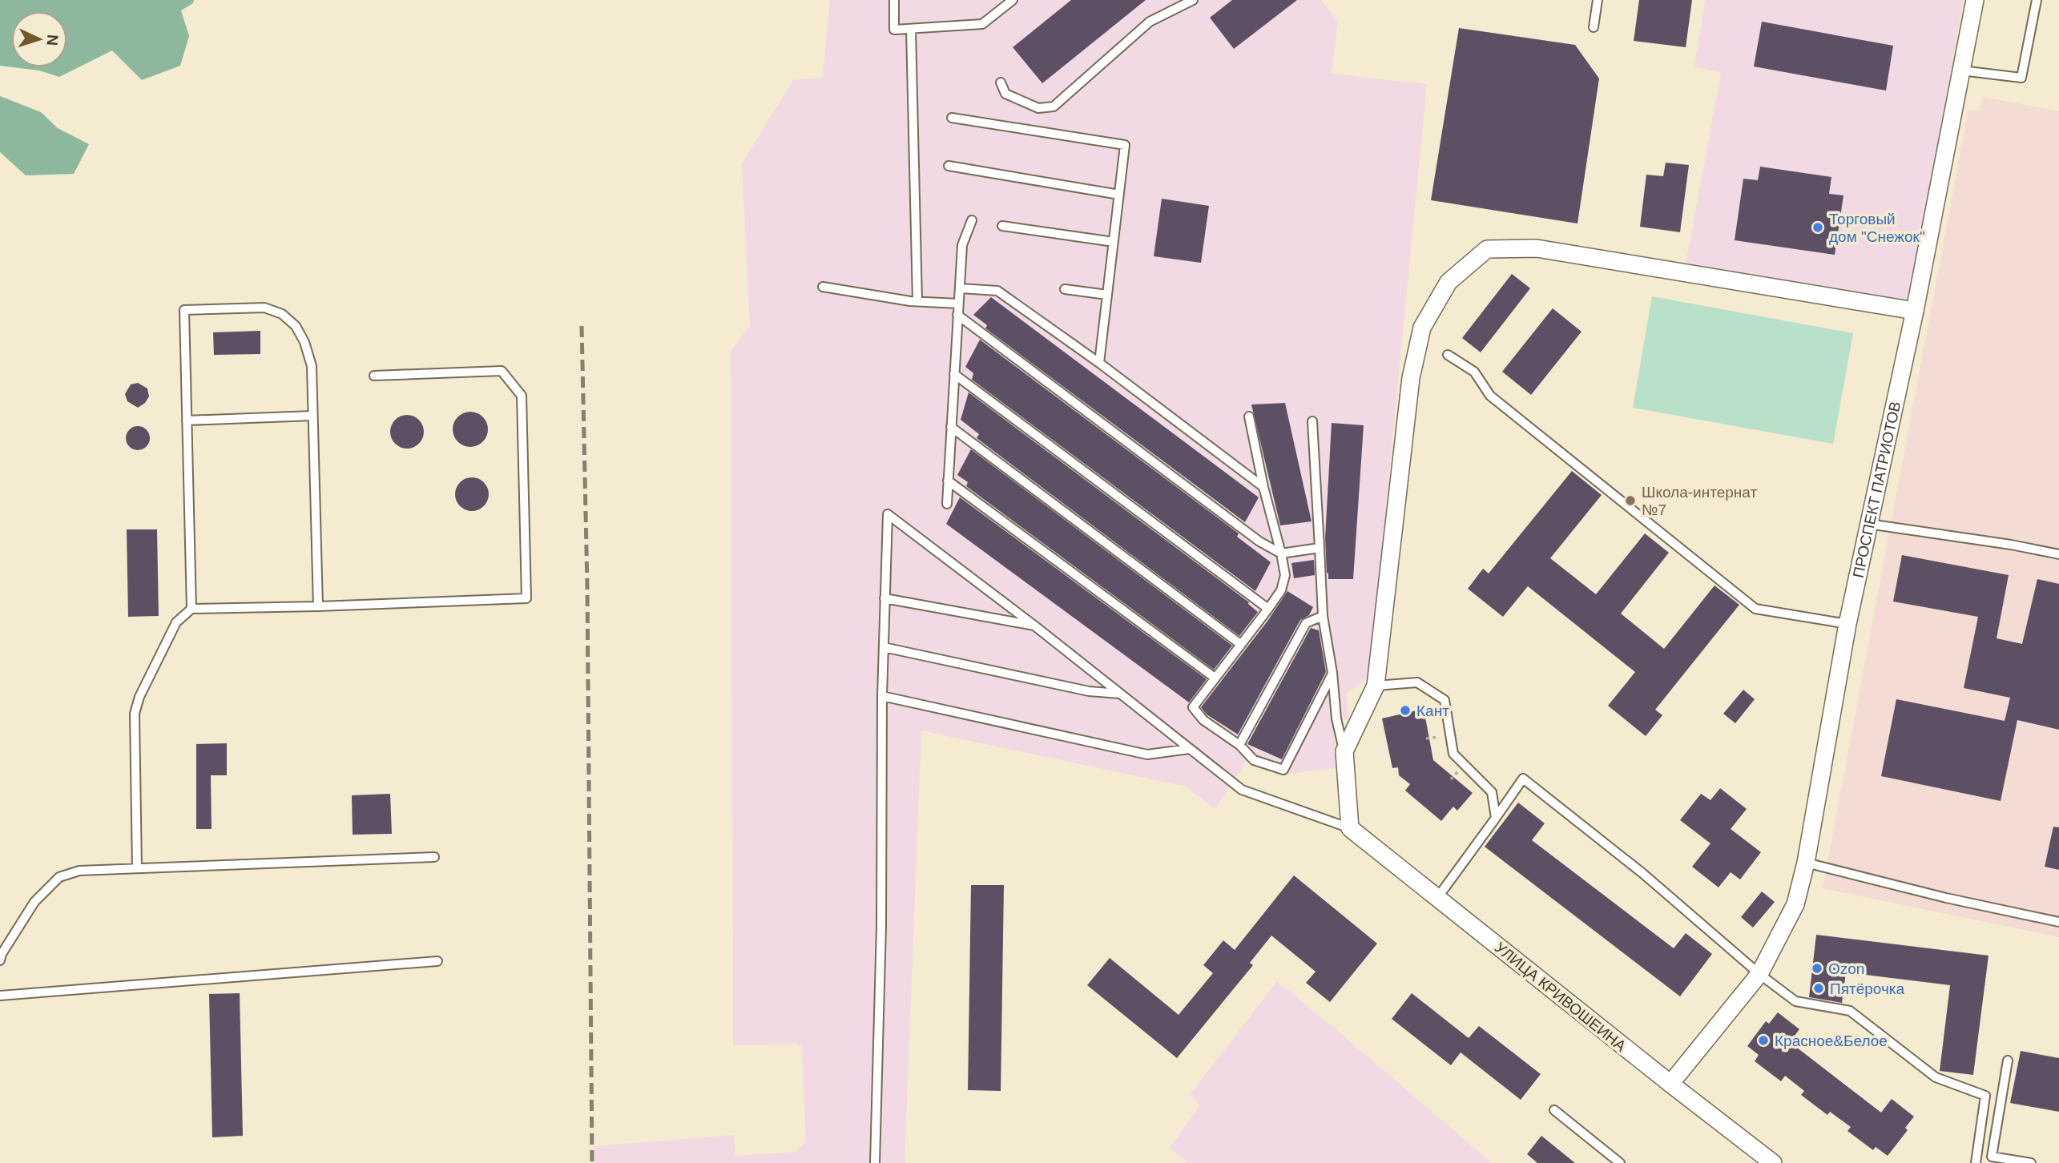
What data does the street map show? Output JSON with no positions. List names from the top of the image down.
{
  "streets": {
    "street": ["ПРОСПЕКТ ПАТРИОТОВ", "УЛИЦА КРИВОШЕИНА"]
  },
  "crossings": [
    ["ПРОСПЕКТ ПАТРИОТОВ", "УЛИЦА КРИВОШЕИНА"]
  ],
  "places": [
    "Торговый дом \"Снежок\"",
    "Школа-интернат №7",
    "Кант",
    "Ozon",
    "Пятёрочка",
    "Красное&Белое"
  ],
  "north": "right"
}
